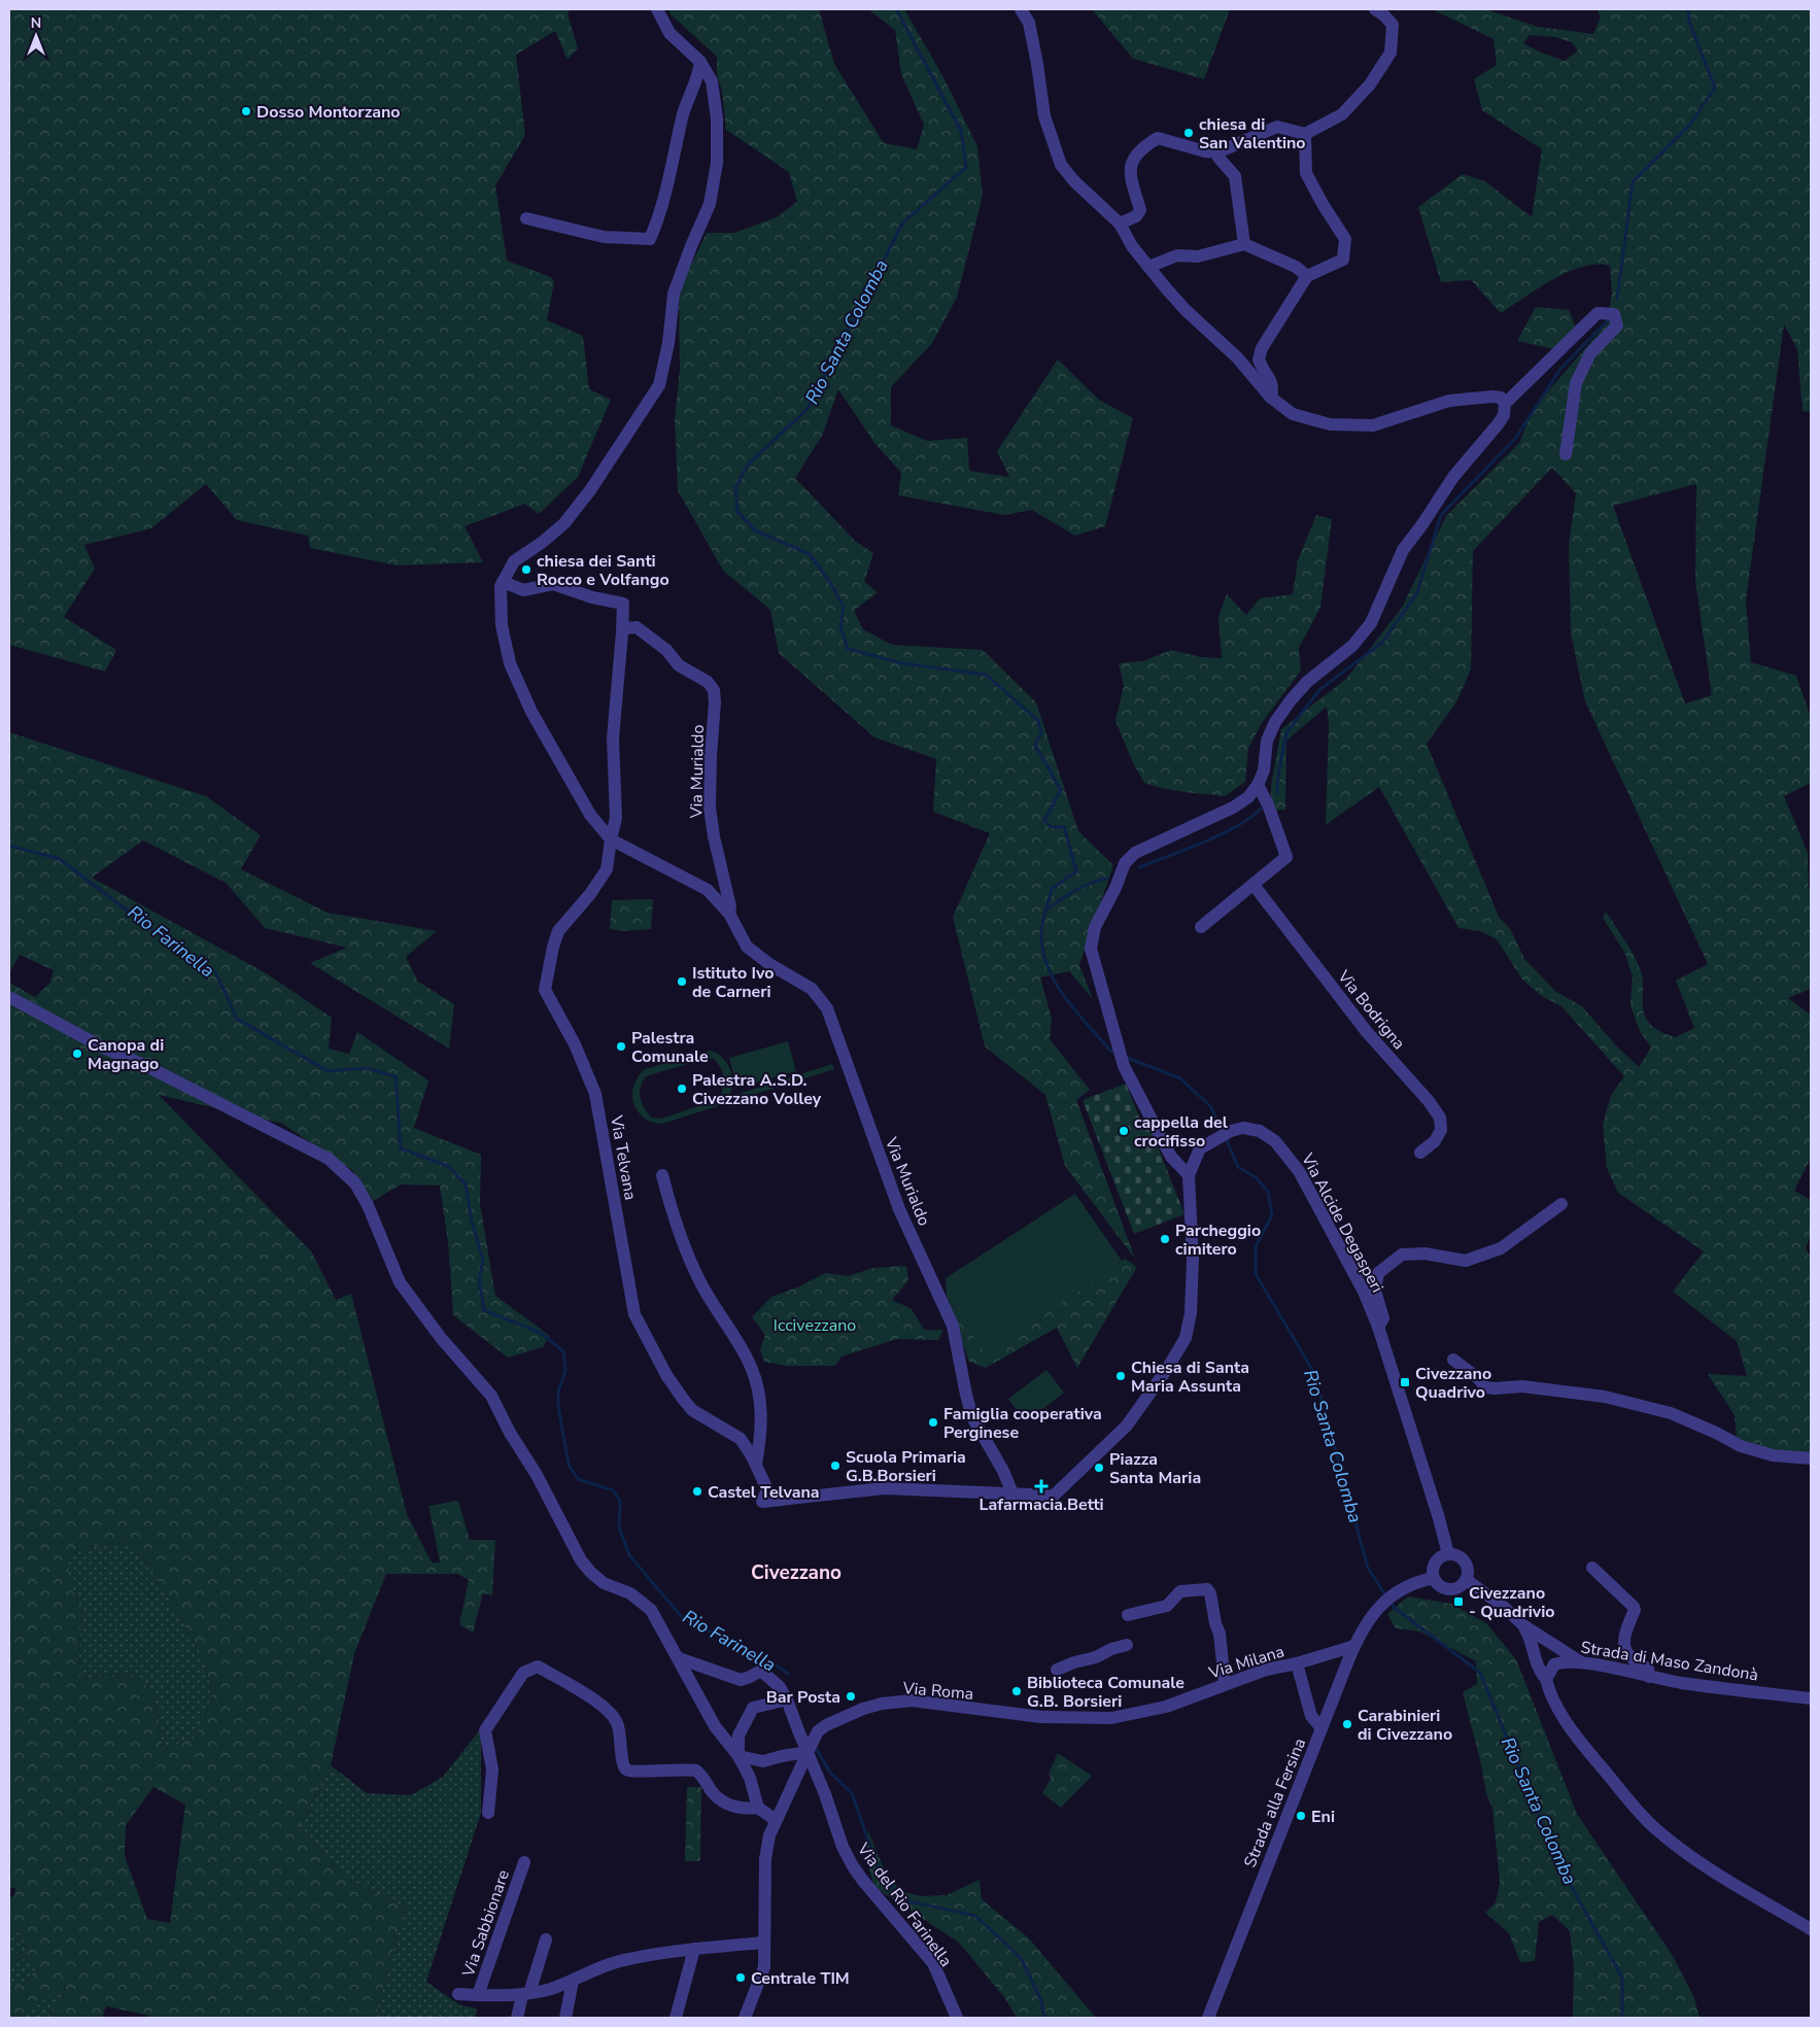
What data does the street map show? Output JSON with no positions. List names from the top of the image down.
{
  "streets": {
    "street": [
      "Via Murialdo",
      "Via Bodrigna",
      "Via Telvana",
      "Via Alcide Degasperi",
      "Strada di Maso Zandonà",
      "Via Milana",
      "Via Roma",
      "Strada alla Fersina",
      "Via del Rio Farinella",
      "Via Sabbionare"
    ]
  },
  "crossings": [
    ["Via Murialdo", "Via Telvana"],
    ["Via Telvana", "Via Alcide Degasperi"],
    ["Via Alcide Degasperi", "Strada alla Fersina"],
    ["Via Milana", "Via Roma"],
    ["Via Milana", "Strada alla Fersina"],
    ["Via Roma", "Via del Rio Farinella"],
    ["Via Roma", "Via Sabbionare"]
  ],
  "districts": ["Civezzano"],
  "water": ["Rio Santa Colomba", "Rio Farinella"],
  "parks": ["Iccivezzano"],
  "places": {
    "other": [
      "Dosso Montorzano",
      "chiesa di San Valentino",
      "chiesa dei Santi Rocco e Volfango",
      "Istituto Ivo de Carneri",
      "Palestra Comunale",
      "Canopa di Magnago",
      "Palestra A.S.D. Civezzano Volley",
      "cappella del crocifisso",
      "Parcheggio cimitero",
      "Chiesa di Santa Maria Assunta",
      "Famiglia cooperativa Perginese",
      "Scuola Primaria G.B.Borsieri",
      "Piazza Santa Maria",
      "Castel Telvana",
      "Biblioteca Comunale G.B. Borsieri",
      "Bar Posta",
      "Carabinieri di Civezzano",
      "Eni",
      "Centrale TIM"
    ],
    "transit": ["Civezzano Quadrivo", "Civezzano - Quadrivio"],
    "health": ["Lafarmacia.Betti"]
  },
  "north": "top"
}
